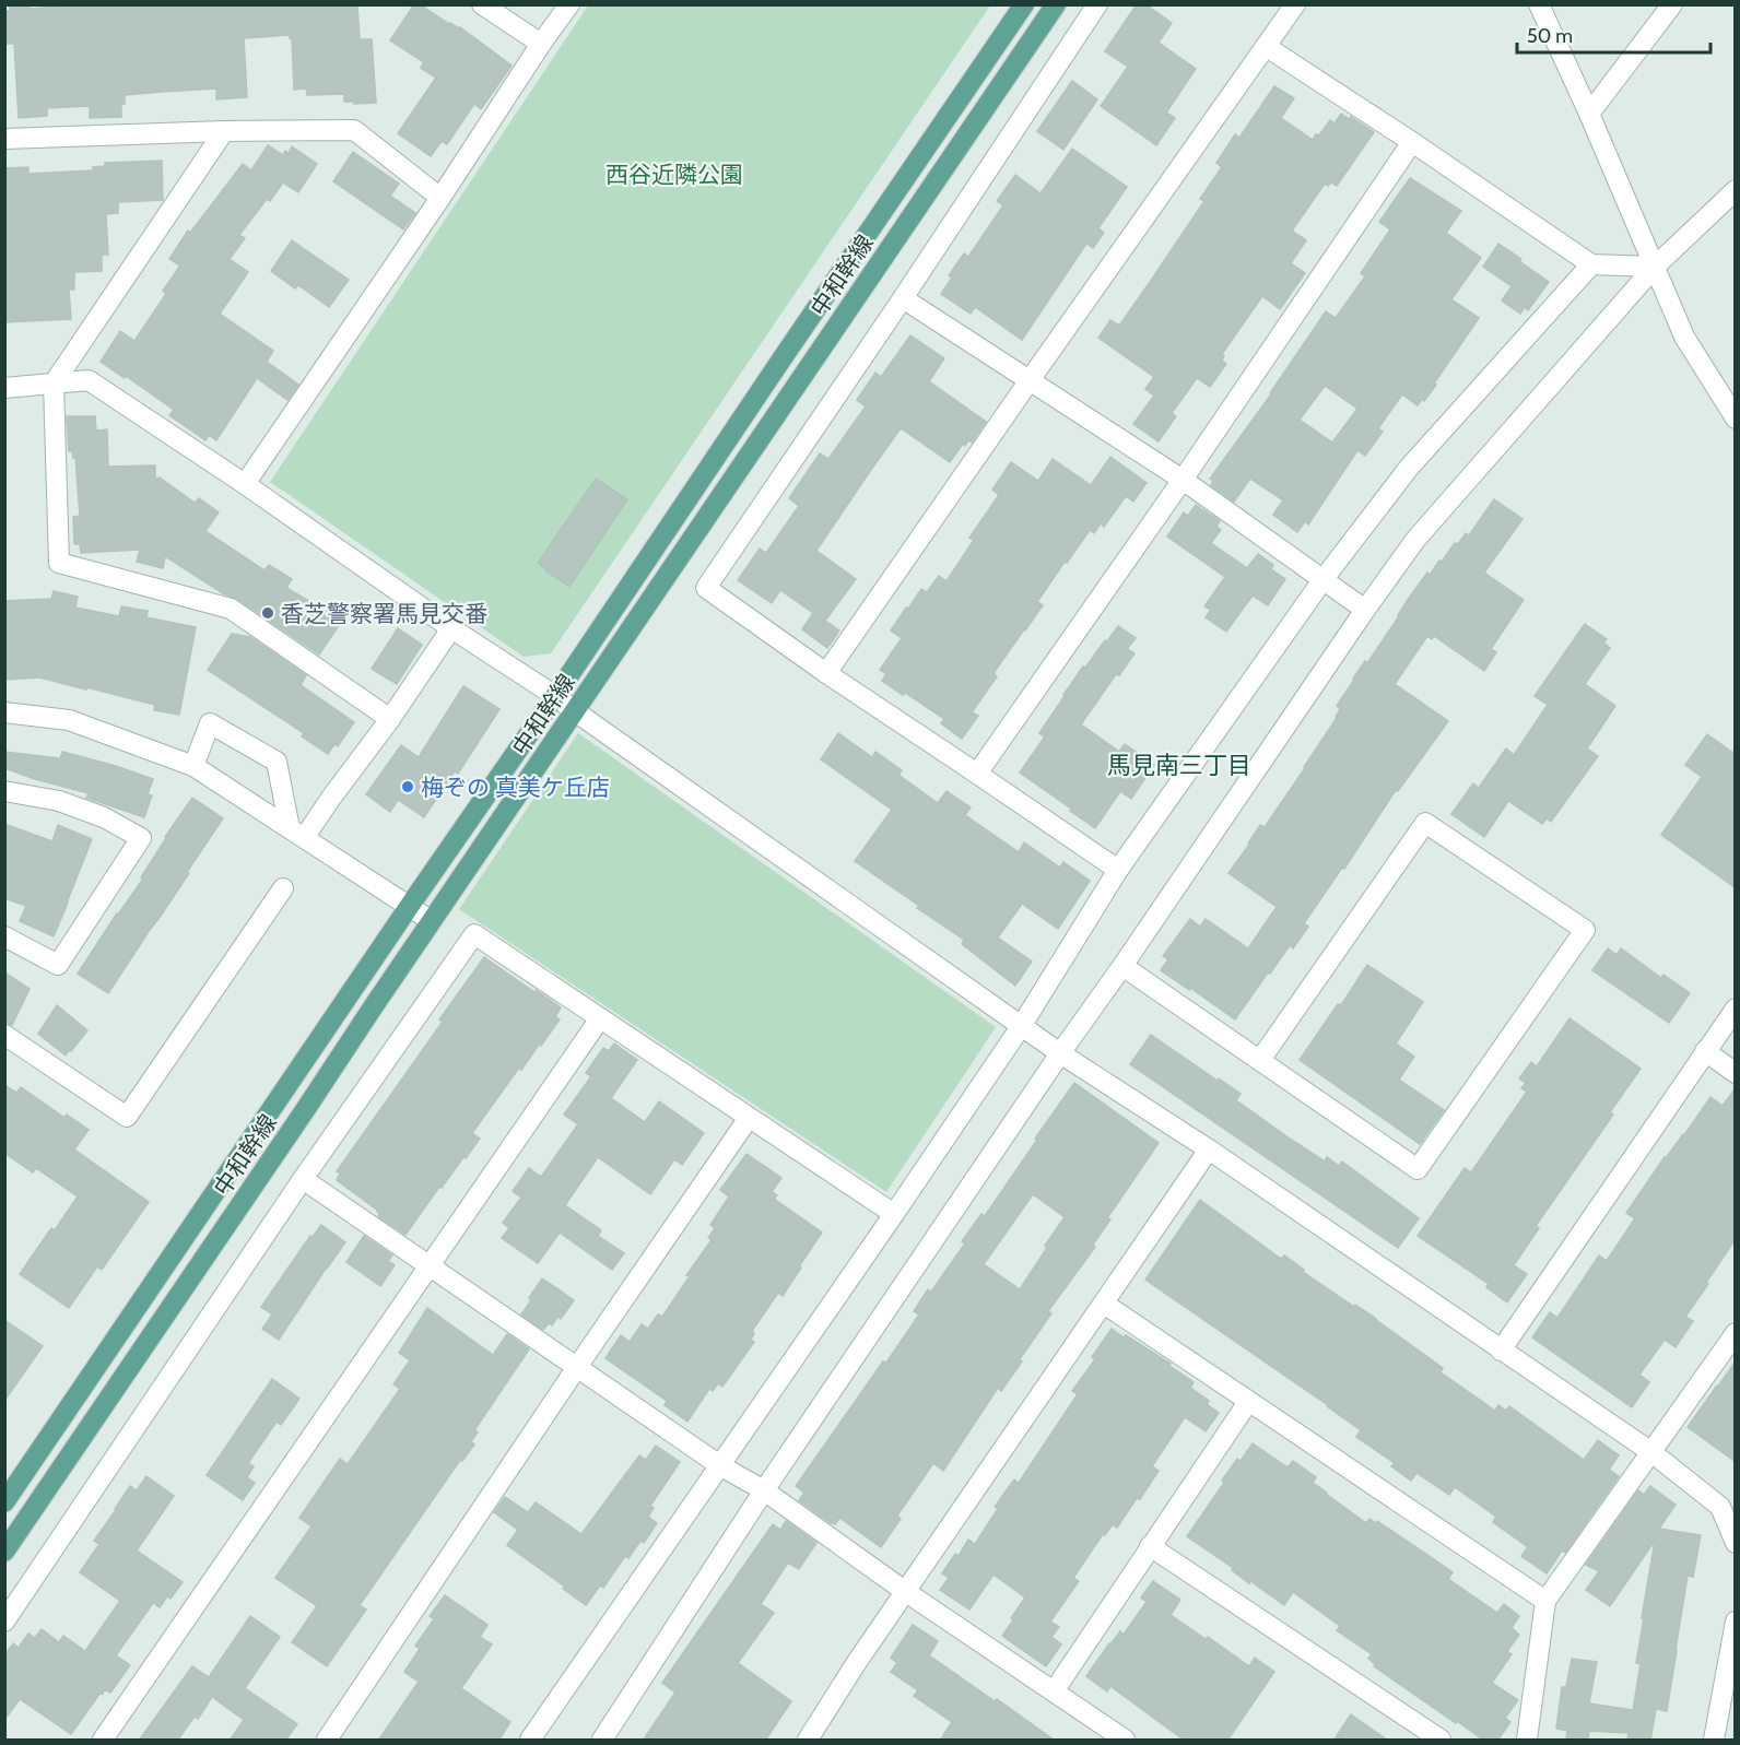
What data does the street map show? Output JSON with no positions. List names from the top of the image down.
{
  "streets": {
    "main road": ["中和幹線"]
  },
  "districts": ["馬見南三丁目"],
  "parks": ["西谷近隣公園"],
  "places": ["香芝警察署馬見交番", "梅ぞの 真美ケ丘店"],
  "scale_bar": "50 m"
}
